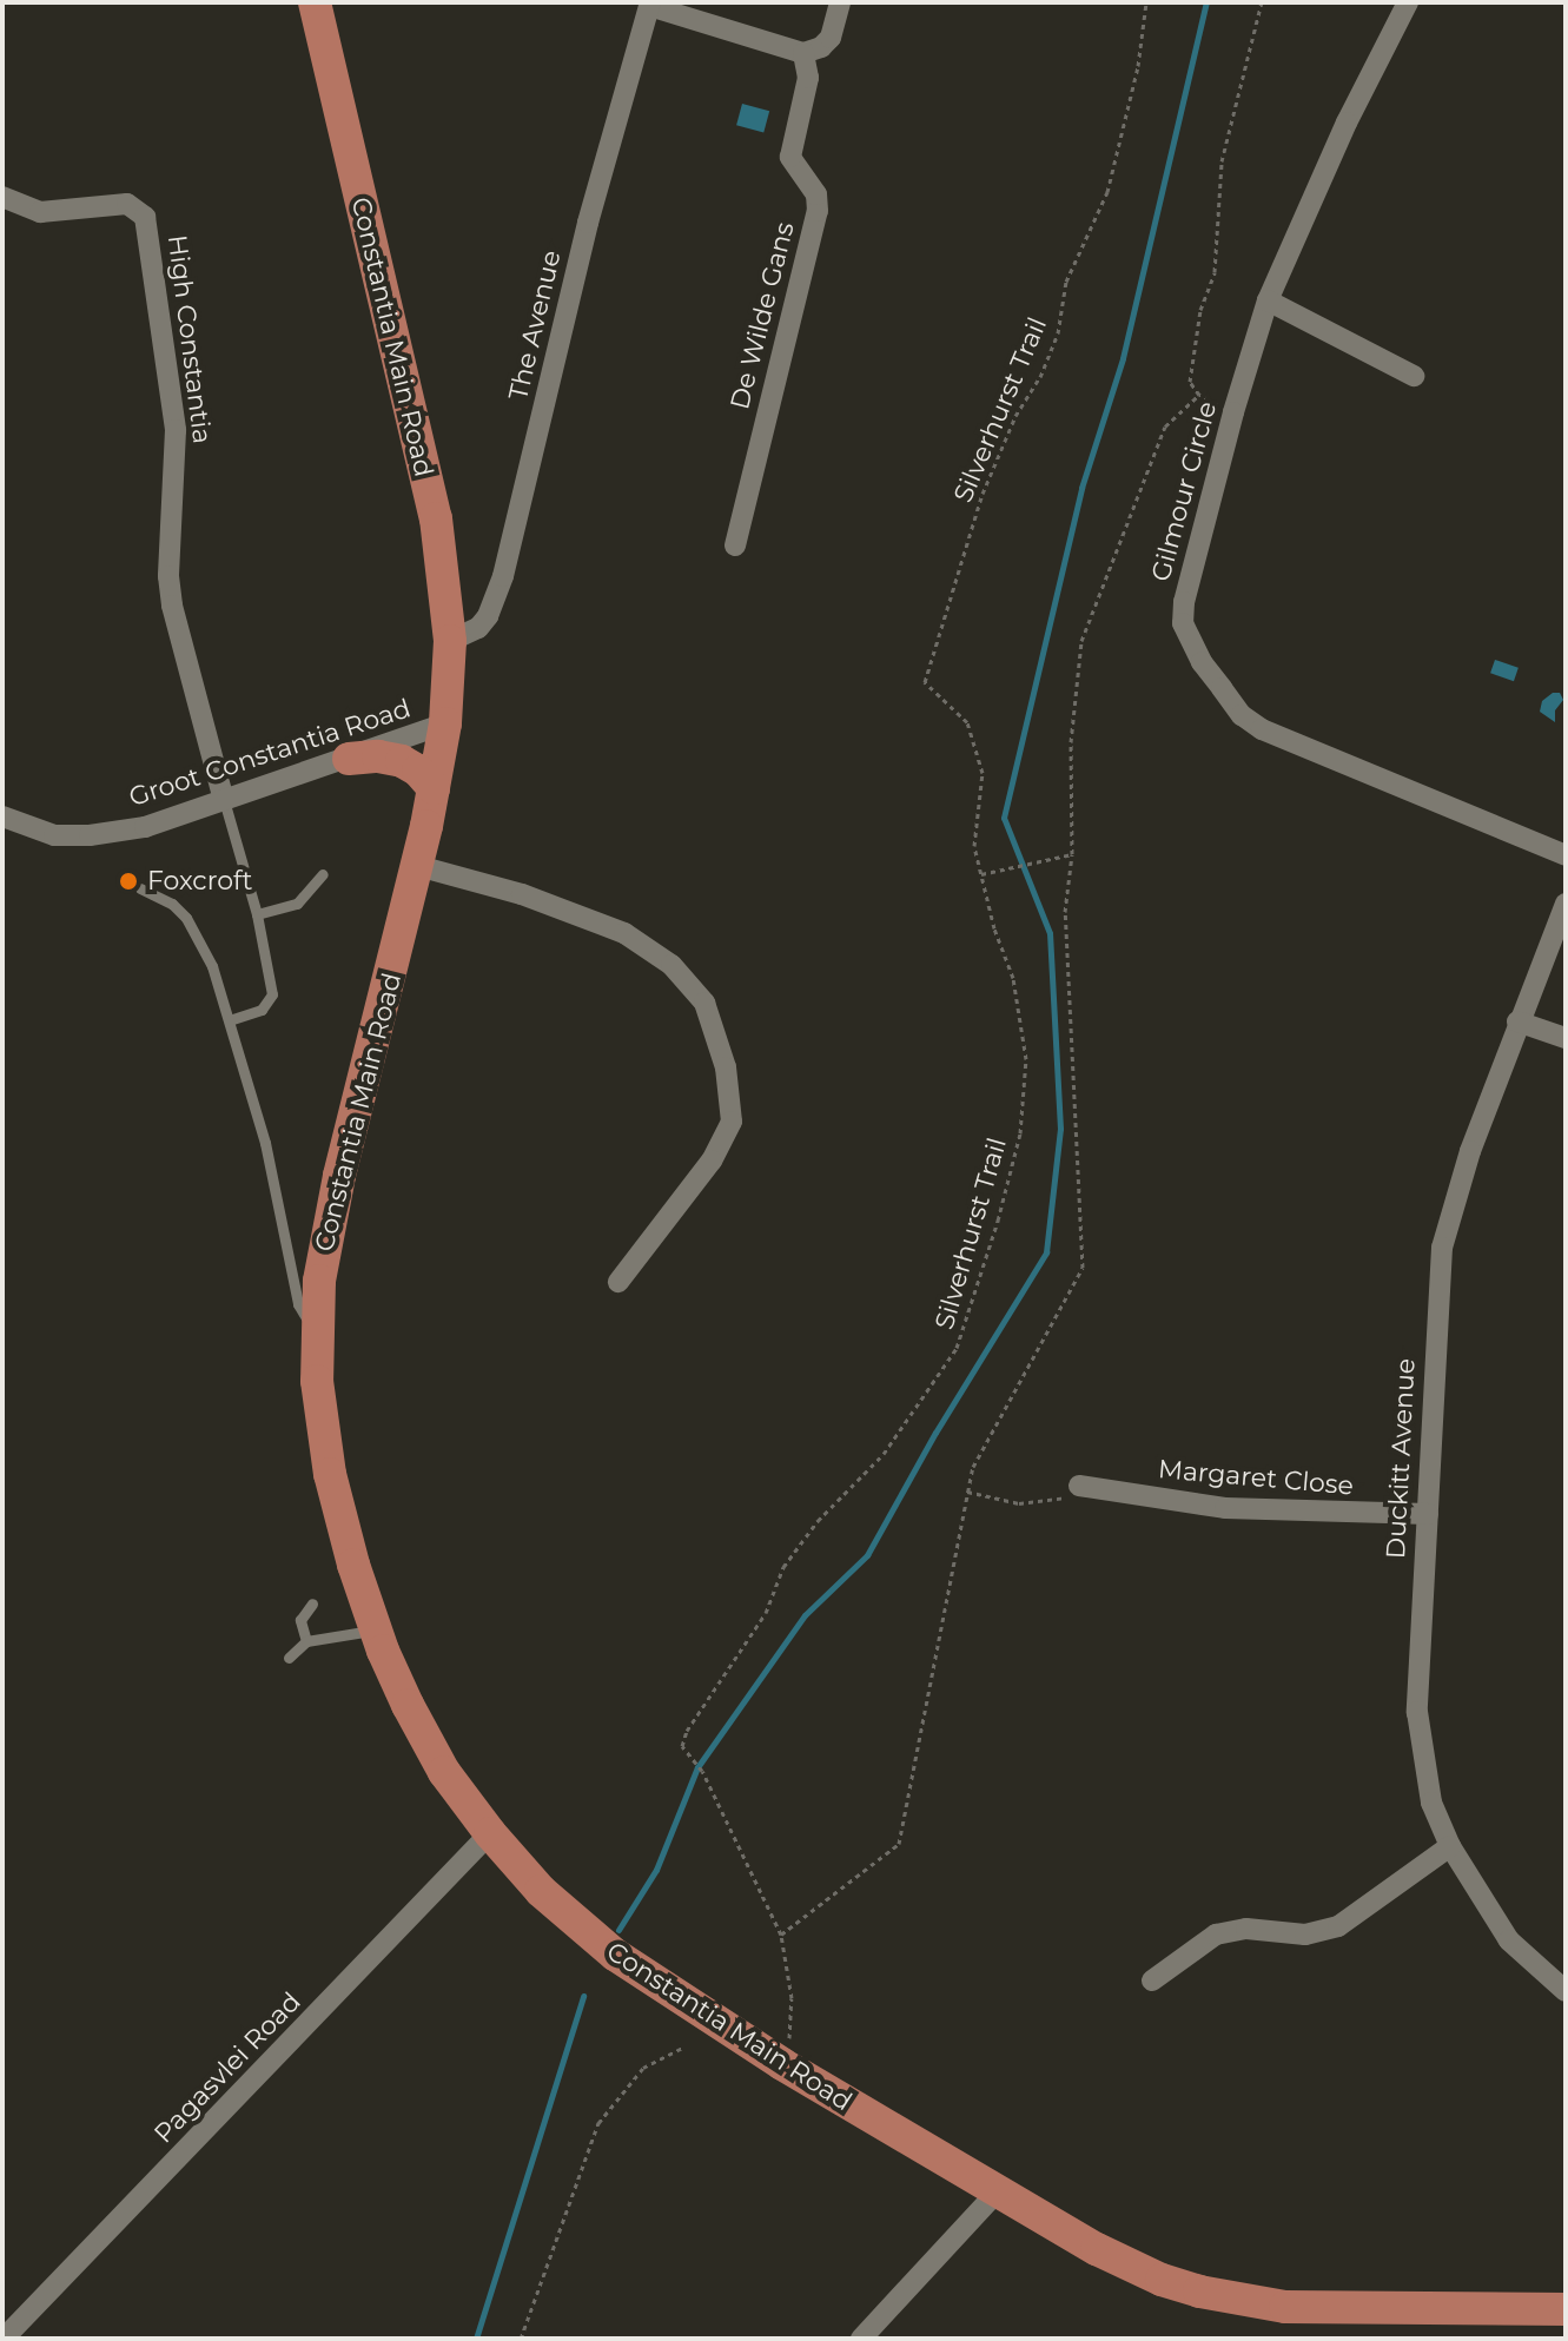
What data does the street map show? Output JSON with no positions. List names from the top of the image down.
{
  "streets": {
    "main road": ["Constantia Main Road"],
    "street": [
      "De Wilde Gans",
      "The Avenue",
      "High Constantia",
      "Gilmour Circle",
      "Groot Constantia Road",
      "Duckitt Avenue",
      "Margaret Close",
      "Pagasvlei Road"
    ],
    "path": ["Silverhurst Trail"]
  },
  "crossings": [
    ["The Avenue", "Constantia Main Road"],
    ["Constantia Main Road", "Groot Constantia Road"],
    ["Constantia Main Road", "Pagasvlei Road"],
    ["High Constantia", "Groot Constantia Road"],
    ["Duckitt Avenue", "Margaret Close"]
  ],
  "places": ["Foxcroft"]
}
